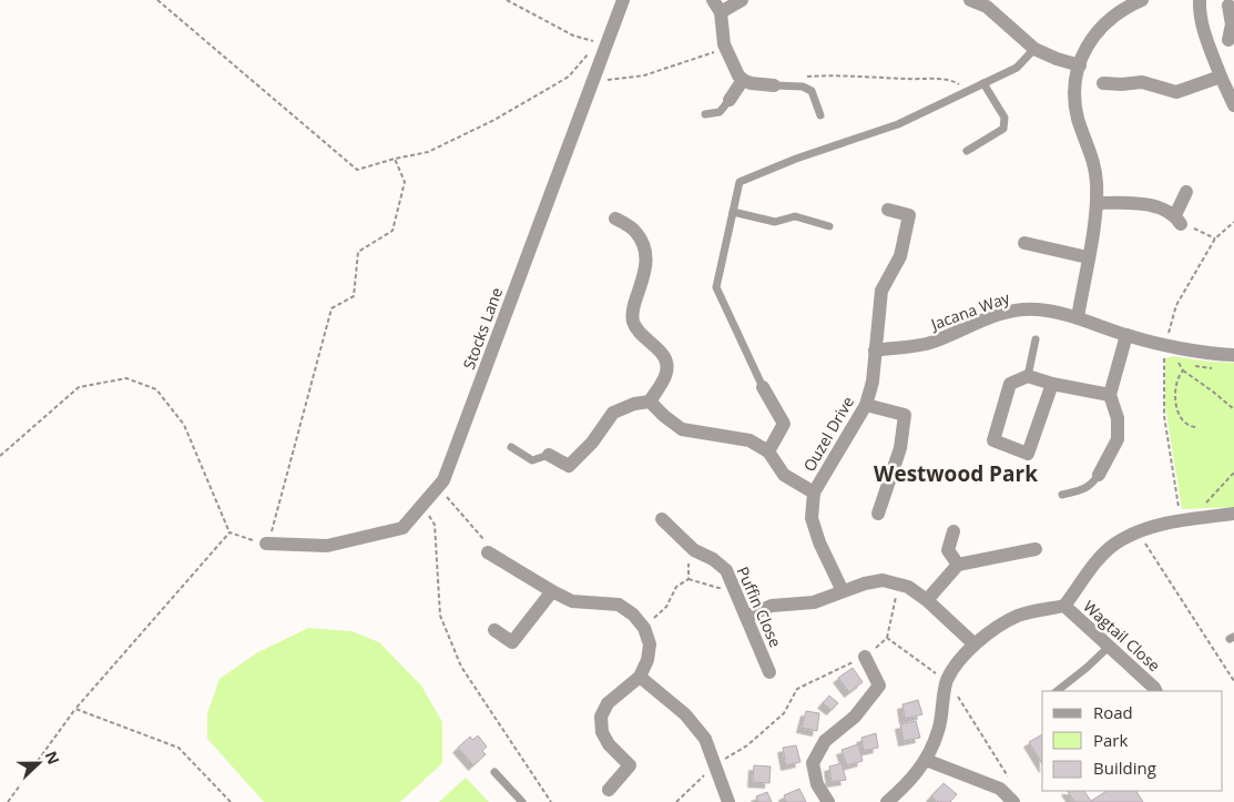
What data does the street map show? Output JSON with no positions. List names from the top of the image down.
{
  "streets": {
    "street": [
      "Jacana Way",
      "Stocks Lane",
      "Ouzel Drive",
      "Puffin Close",
      "Wagtail Close"
    ]
  },
  "crossings": [
    ["Jacana Way", "Ouzel Drive"]
  ],
  "districts": ["Westwood Park"],
  "legend": ["Road", "Park", "Building"],
  "north": "right"
}
